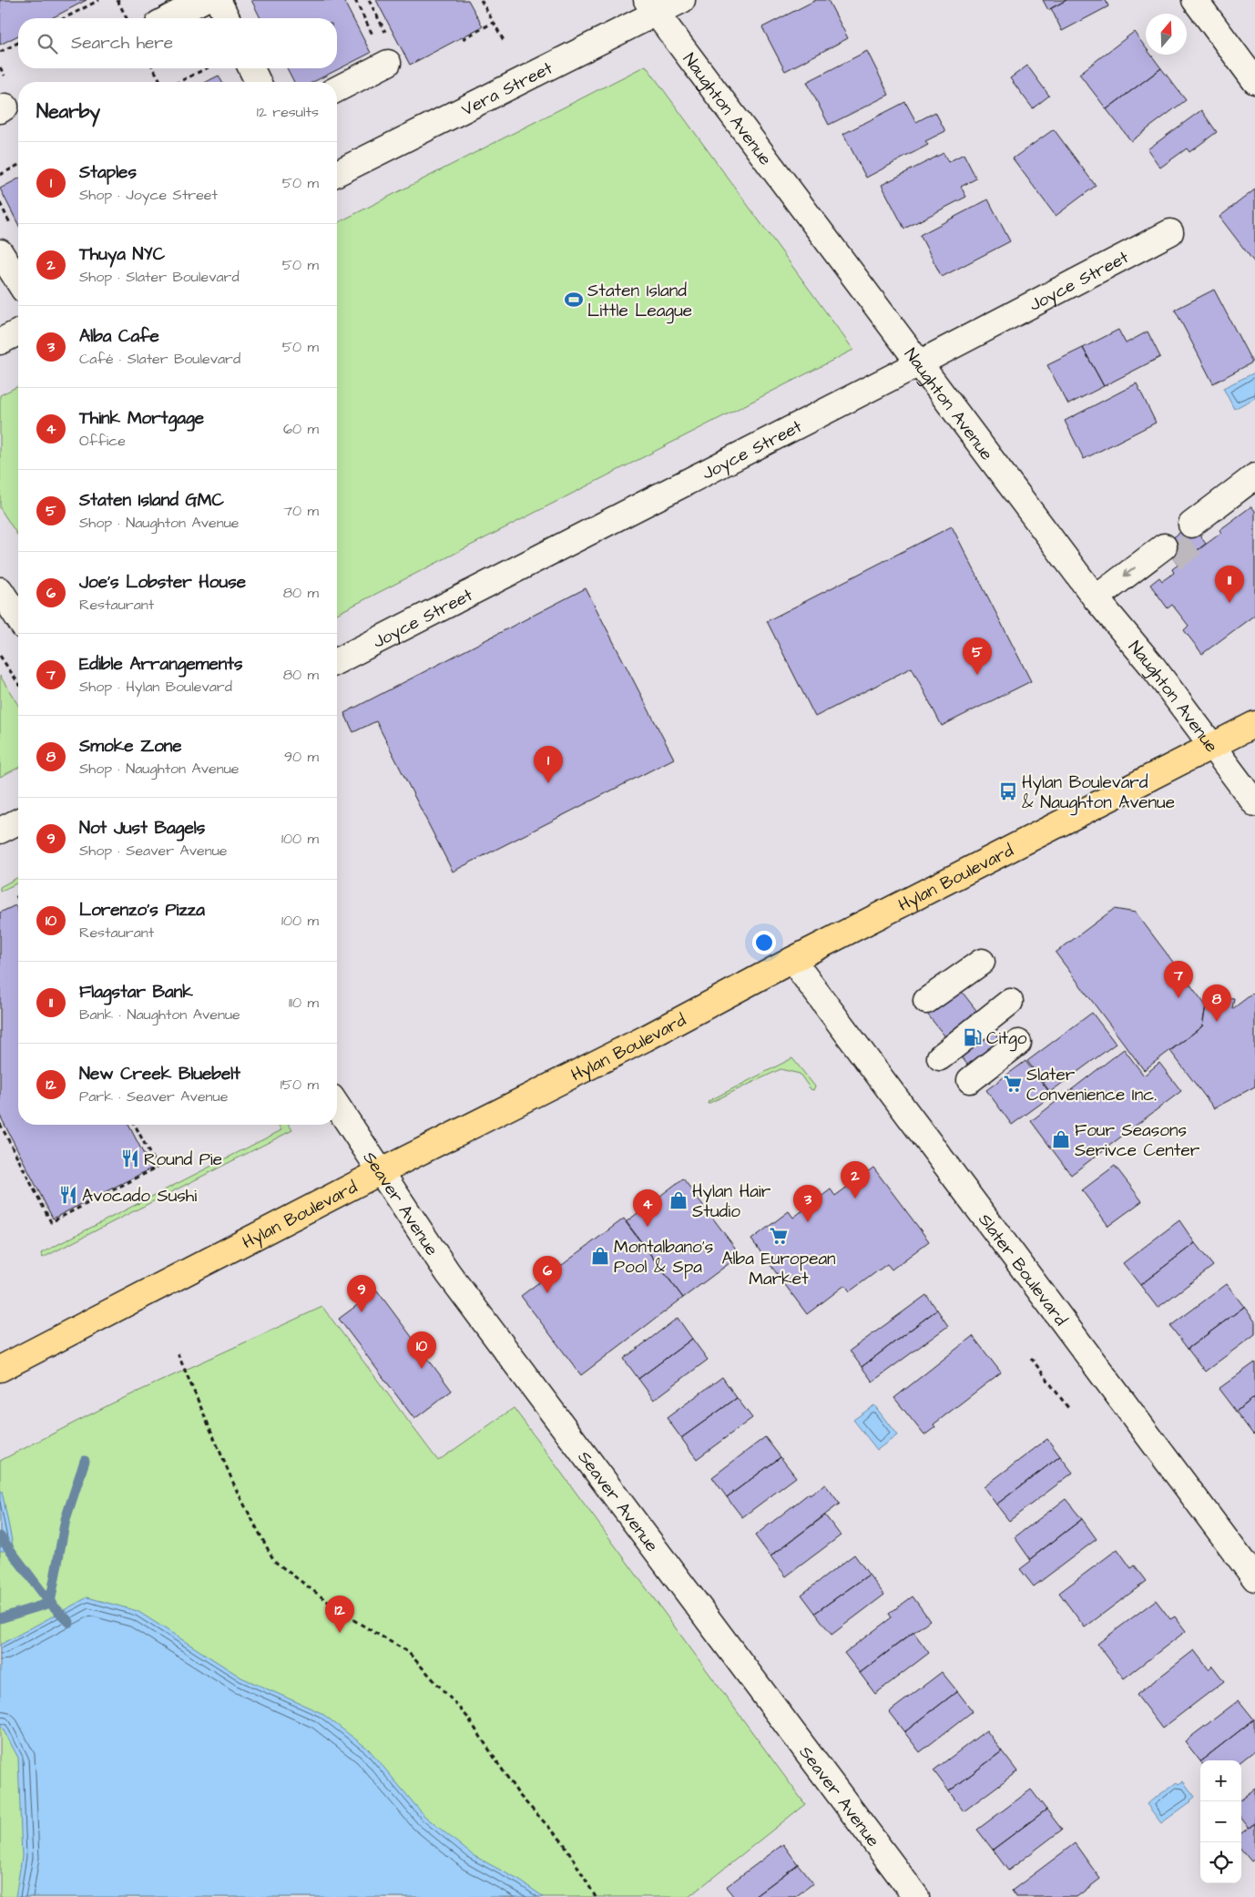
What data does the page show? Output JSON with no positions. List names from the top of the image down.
{
  "streets": {
    "main road": ["Hylan Boulevard"],
    "street": [
      "Vera Street",
      "Naughton Avenue",
      "Joyce Street",
      "Seaver Avenue",
      "Slater Boulevard"
    ]
  },
  "crossings": [
    ["Vera Street", "Naughton Avenue"],
    ["Naughton Avenue", "Joyce Street"],
    ["Naughton Avenue", "Hylan Boulevard"],
    ["Hylan Boulevard", "Seaver Avenue"],
    ["Hylan Boulevard", "Slater Boulevard"]
  ],
  "places": {
    "sports": ["Staten Island Little League"],
    "bus stop": ["Hylan Boulevard & Naughton Avenue"],
    "fuel station": ["Citgo"],
    "supermarket": ["Slater Convenience Inc.", "Alba European Market"],
    "shop": ["Four Seasons Serivce Center", "Hylan Hair Studio", "Montalbano's Pool & Spa"],
    "restaurant": ["Round Pie", "Avocado Sushi"]
  },
  "north": "top",
  "page": {
    "search": "Search here",
    "heading": ["Nearby", "12 results"],
    "list": [
      {
        "mark": "1",
        "name": "Staples",
        "note": "Shop · Joyce Street",
        "value": "50 m"
      },
      {
        "mark": "2",
        "name": "Thuya NYC",
        "note": "Shop · Slater Boulevard",
        "value": "50 m"
      },
      {
        "mark": "3",
        "name": "Alba Cafe",
        "note": "Café · Slater Boulevard",
        "value": "50 m"
      },
      {
        "mark": "4",
        "name": "Think Mortgage",
        "note": "Office",
        "value": "60 m"
      },
      {
        "mark": "5",
        "name": "Staten Island GMC",
        "note": "Shop · Naughton Avenue",
        "value": "70 m"
      },
      {
        "mark": "6",
        "name": "Joe's Lobster House",
        "note": "Restaurant",
        "value": "80 m"
      },
      {
        "mark": "7",
        "name": "Edible Arrangements",
        "note": "Shop · Hylan Boulevard",
        "value": "80 m"
      },
      {
        "mark": "8",
        "name": "Smoke Zone",
        "note": "Shop · Naughton Avenue",
        "value": "90 m"
      },
      {
        "mark": "9",
        "name": "Not Just Bagels",
        "note": "Shop · Seaver Avenue",
        "value": "100 m"
      },
      {
        "mark": "10",
        "name": "Lorenzo's Pizza",
        "note": "Restaurant",
        "value": "100 m"
      },
      {
        "mark": "11",
        "name": "Flagstar Bank",
        "note": "Bank · Naughton Avenue",
        "value": "110 m"
      },
      {
        "mark": "12",
        "name": "New Creek Bluebelt",
        "note": "Park · Seaver Avenue",
        "value": "150 m"
      }
    ],
    "pins": [
      "11",
      "5",
      "1",
      "7",
      "8",
      "2",
      "3",
      "4",
      "6",
      "9",
      "10",
      "12"
    ],
    "map_buttons": ["+", "−"]
  }
}
